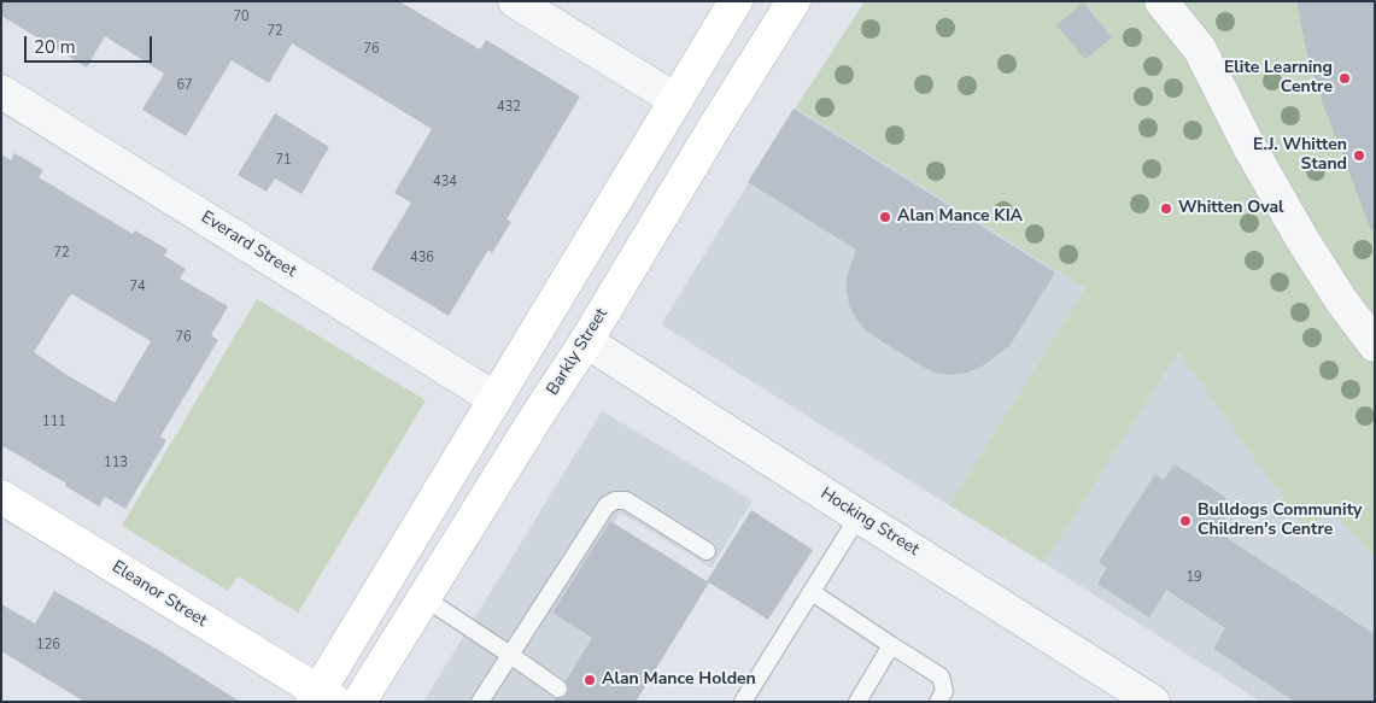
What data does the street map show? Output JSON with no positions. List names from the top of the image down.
{
  "streets": {
    "street": [
      "Everard Street",
      "Barkly Street",
      "Hocking Street",
      "Eleanor Street"
    ]
  },
  "crossings": [
    ["Barkly Street", "Hocking Street"]
  ],
  "places": [
    "Elite Learning Centre",
    "E.J. Whitten Stand",
    "Whitten Oval",
    "Alan Mance KIA",
    "Bulldogs Community Children's Centre",
    "Alan Mance Holden"
  ],
  "house_numbers": [
    "70",
    "72",
    "76",
    "67",
    "432",
    "71",
    "434",
    "72",
    "436",
    "74",
    "76",
    "111",
    "113",
    "19",
    "126"
  ],
  "scale_bar": "20 m"
}
